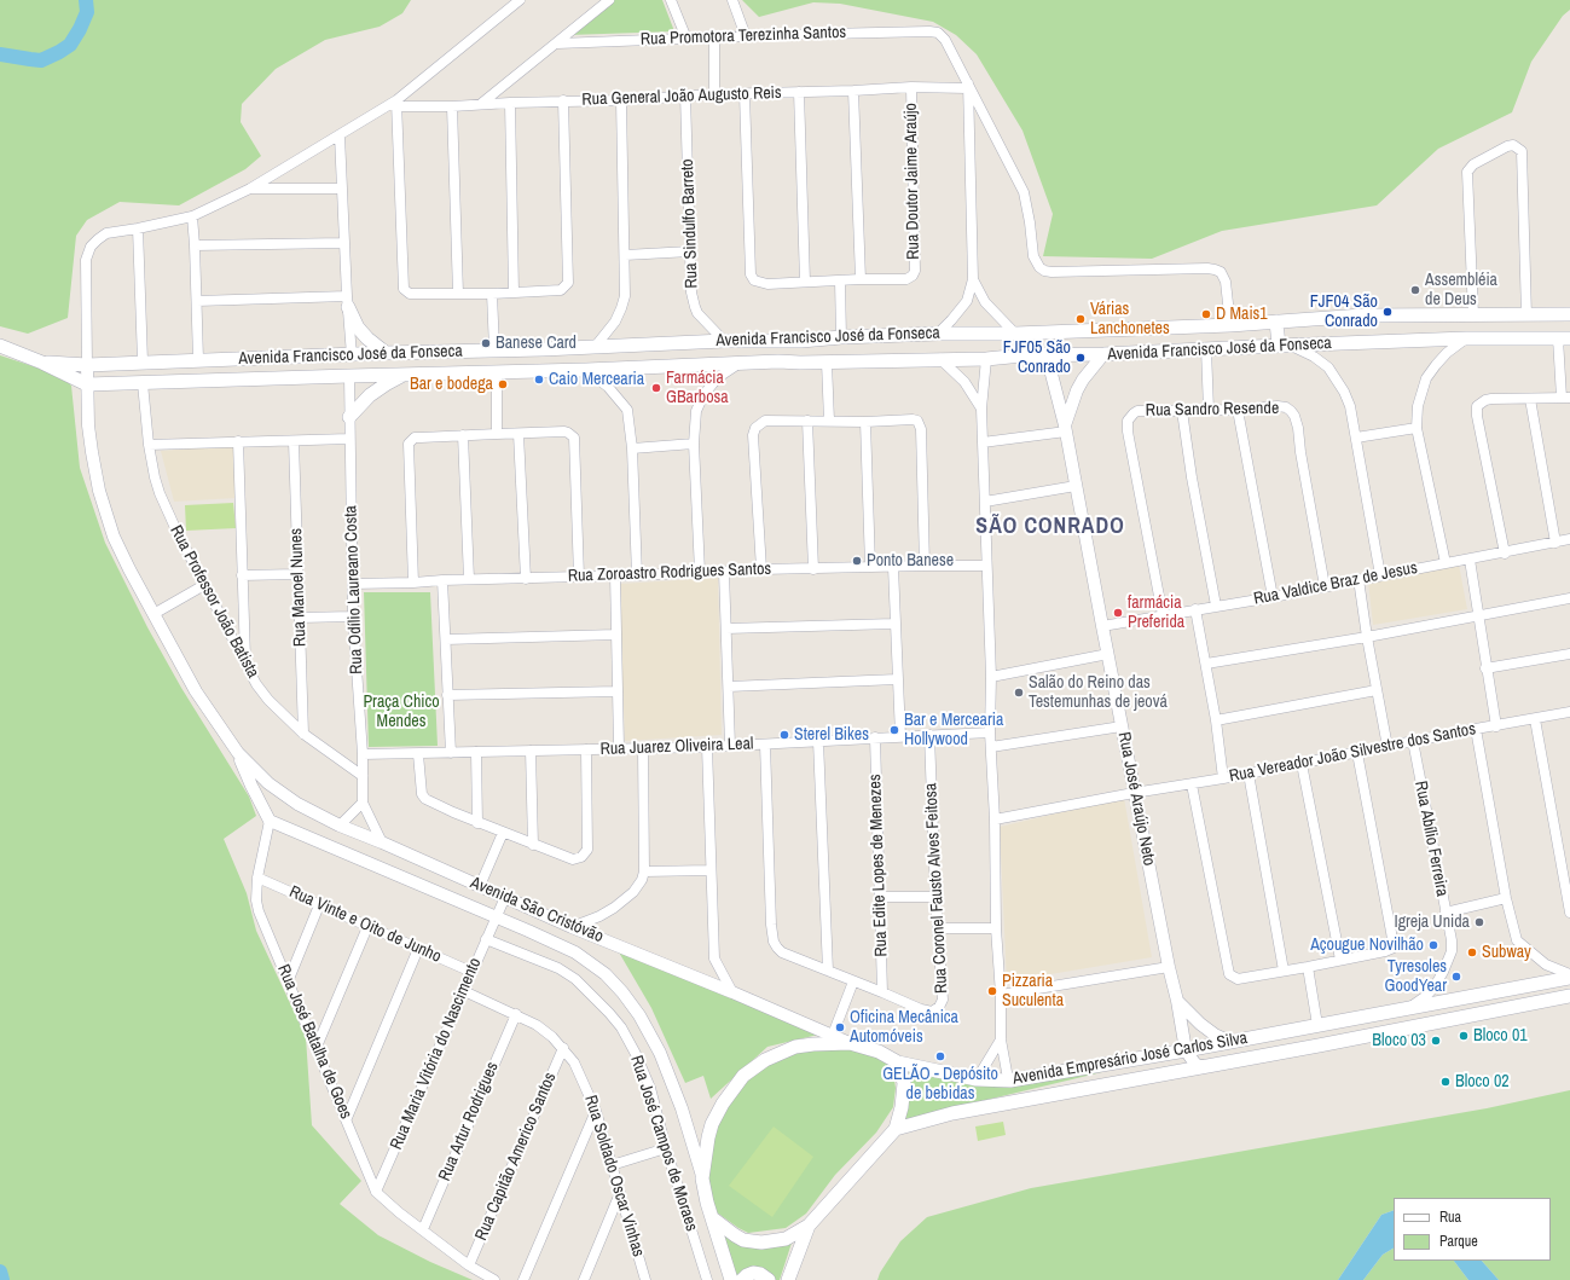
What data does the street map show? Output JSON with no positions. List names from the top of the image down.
{
  "streets": {
    "main road": ["Avenida Francisco José da Fonseca", "Avenida Empresário José Carlos Silva"],
    "street": [
      "Rua Promotora Terezinha Santos",
      "Rua General João Augusto Reis",
      "Rua Doutor Jaime Araújo",
      "Rua Sindulfo Barreto",
      "Rua Sandro Resende",
      "Rua Zoroastro Rodrigues Santos",
      "Rua Valdice Braz de Jesus",
      "Rua Manoel Nunes",
      "Rua Odílio Laureano Costa",
      "Rua Professor João Batista",
      "Rua Juarez Oliveira Leal",
      "Rua Vereador João Silvestre dos Santos",
      "Rua José Araújo Neto",
      "Rua Abílio Ferreira",
      "Rua Edite Lopes de Menezes",
      "Rua Coronel Fausto Alves Feitosa",
      "Avenida São Cristóvão",
      "Rua Vinte e Oito de Junho",
      "Rua José Batalha de Goes",
      "Rua Maria Vitória do Nascimento",
      "Rua Artur Rodrigues",
      "Rua José Campos de Moraes",
      "Rua Capitão Americo Santos",
      "Rua Soldado Oscar Vinhas"
    ]
  },
  "crossings": [
    ["Rua Promotora Terezinha Santos", "Rua General João Augusto Reis"],
    ["Rua General João Augusto Reis", "Rua Doutor Jaime Araújo"],
    ["Rua General João Augusto Reis", "Rua Sindulfo Barreto"],
    ["Rua Sindulfo Barreto", "Avenida Francisco José da Fonseca"],
    ["Avenida Francisco José da Fonseca", "Rua Odílio Laureano Costa"],
    ["Avenida Francisco José da Fonseca", "Rua Professor João Batista"],
    ["Avenida Francisco José da Fonseca", "Rua José Araújo Neto"],
    ["Rua Sandro Resende", "Rua Valdice Braz de Jesus"],
    ["Rua Zoroastro Rodrigues Santos", "Rua Odílio Laureano Costa"],
    ["Rua Valdice Braz de Jesus", "Rua José Araújo Neto"],
    ["Rua Manoel Nunes", "Rua Professor João Batista"],
    ["Rua Odílio Laureano Costa", "Rua Professor João Batista"],
    ["Rua Odílio Laureano Costa", "Rua Juarez Oliveira Leal"],
    ["Rua Juarez Oliveira Leal", "Rua Edite Lopes de Menezes"],
    ["Rua Juarez Oliveira Leal", "Rua Coronel Fausto Alves Feitosa"],
    ["Rua Vereador João Silvestre dos Santos", "Rua José Araújo Neto"],
    ["Rua Vereador João Silvestre dos Santos", "Rua Abílio Ferreira"],
    ["Rua José Araújo Neto", "Avenida Empresário José Carlos Silva"],
    ["Rua Abílio Ferreira", "Avenida Empresário José Carlos Silva"],
    ["Rua Edite Lopes de Menezes", "Rua Coronel Fausto Alves Feitosa"],
    ["Avenida São Cristóvão", "Rua José Batalha de Goes"],
    ["Avenida São Cristóvão", "Rua Maria Vitória do Nascimento"],
    ["Avenida São Cristóvão", "Avenida Empresário José Carlos Silva"],
    ["Rua Vinte e Oito de Junho", "Rua José Batalha de Goes"],
    ["Rua Vinte e Oito de Junho", "Rua Maria Vitória do Nascimento"],
    ["Rua José Batalha de Goes", "Rua Maria Vitória do Nascimento"],
    ["Rua José Batalha de Goes", "Rua Artur Rodrigues"],
    ["Rua José Batalha de Goes", "Rua Capitão Americo Santos"],
    ["Rua Maria Vitória do Nascimento", "Rua José Campos de Moraes"],
    ["Rua Maria Vitória do Nascimento", "Rua Soldado Oscar Vinhas"],
    ["Rua Artur Rodrigues", "Rua Soldado Oscar Vinhas"],
    ["Rua Capitão Americo Santos", "Rua Soldado Oscar Vinhas"]
  ],
  "districts": ["SÃO CONRADO"],
  "parks": ["Praça Chico Mendes"],
  "places": [
    "Assembléia de Deus",
    "FJF04 São Conrado",
    "D Mais1",
    "Várias Lanchonetes",
    "Banese Card",
    "FJF05 São Conrado",
    "Caio Mercearia",
    "Bar e bodega",
    "Farmácia GBarbosa",
    "Ponto Banese",
    "farmácia Preferida",
    "Salão do Reino das Testemunhas de jeová",
    "Bar e Mercearia Hollywood",
    "Sterel Bikes",
    "Igreja Unida",
    "Açougue Novilhão",
    "Subway",
    "Tyresoles GoodYear",
    "Pizzaria Suculenta",
    "Oficina Mecânica Automóveis",
    "Bloco 01",
    "Bloco 03",
    "GELÃO - Depósito de bebidas",
    "Bloco 02"
  ],
  "legend": ["Rua", "Parque"]
}
